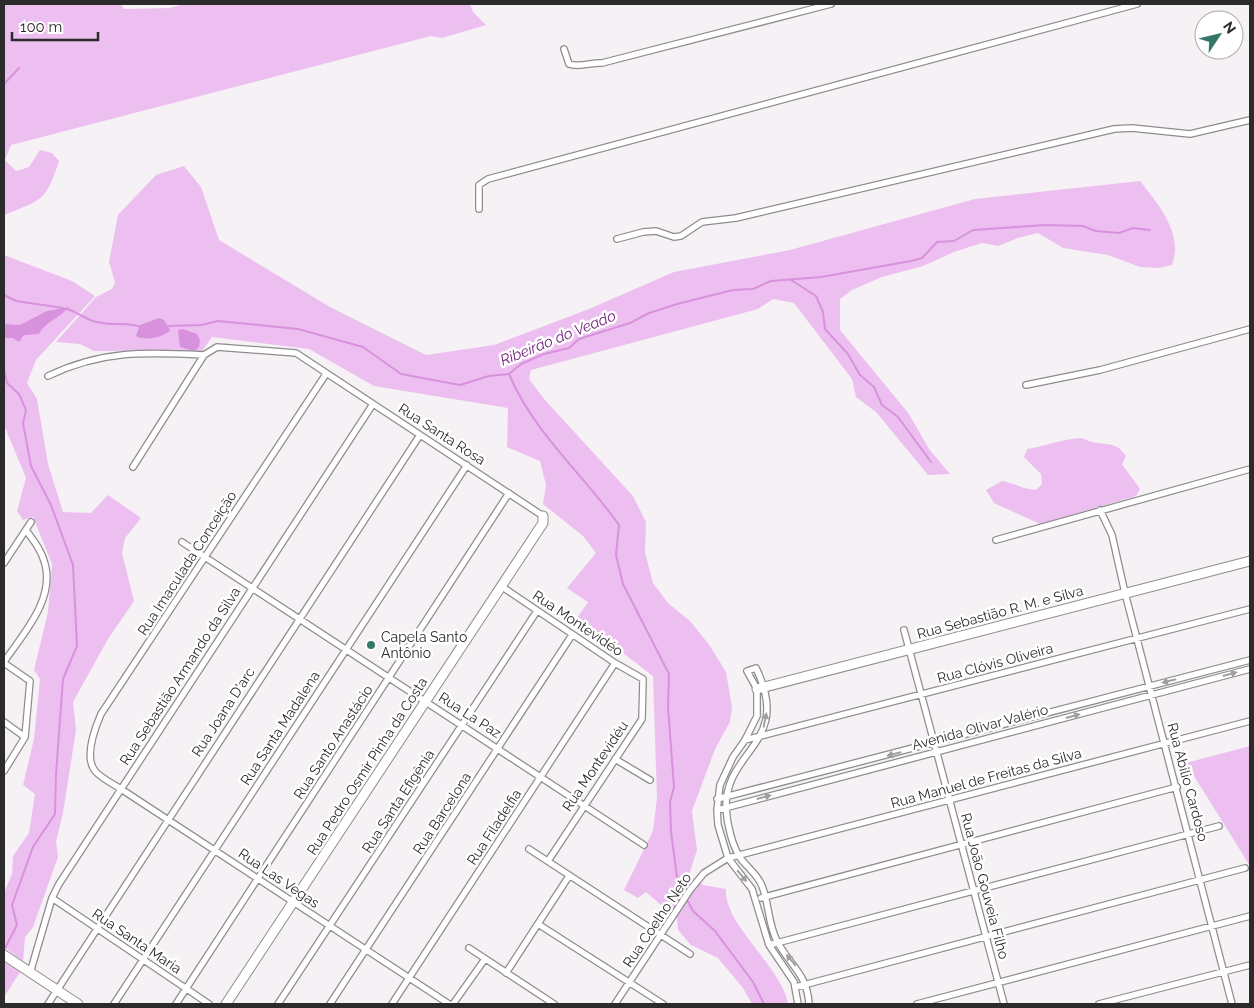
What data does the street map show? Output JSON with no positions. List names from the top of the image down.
{
  "streets": {
    "street": [
      "Rua Santa Rosa",
      "Rua Imaculada Conceição",
      "Rua Sebastião R. M. e Silva",
      "Rua Montevidéo",
      "Rua Clóvis Oliveira",
      "Rua Sebastião Armando da Silva",
      "Rua Joana D'arc",
      "Rua La Paz",
      "Avenida Olivar Valério",
      "Rua Santa Madalena",
      "Rua Santo Anastácio",
      "Rua Pedro Osmir Pinha da Costa",
      "Rua Montevidéu",
      "Rua Manuel de Freitas da Silva",
      "Rua Abilio Cardoso",
      "Rua Santa Efigênia",
      "Rua Barcelona",
      "Rua Filadelfia",
      "Rua Las Vegas",
      "Rua João Gouveia Filho",
      "Rua Coelho Neto",
      "Rua Santa Maria"
    ]
  },
  "crossings": [
    ["Rua Santa Rosa", "Rua Imaculada Conceição"],
    ["Rua Santa Rosa", "Rua Sebastião Armando da Silva"],
    ["Rua Santa Rosa", "Rua Joana D'arc"],
    ["Rua Santa Rosa", "Rua Santa Madalena"],
    ["Rua Santa Rosa", "Rua Santo Anastácio"],
    ["Rua Santa Rosa", "Rua Pedro Osmir Pinha da Costa"],
    ["Rua Imaculada Conceição", "Rua La Paz"],
    ["Rua Imaculada Conceição", "Rua Las Vegas"],
    ["Rua Sebastião R. M. e Silva", "Rua Abilio Cardoso"],
    ["Rua Sebastião R. M. e Silva", "Rua João Gouveia Filho"],
    ["Rua Montevidéo", "Rua Pedro Osmir Pinha da Costa"],
    ["Rua Montevidéo", "Rua Montevidéu"],
    ["Rua Montevidéo", "Rua Santa Efigênia"],
    ["Rua Montevidéo", "Rua Barcelona"],
    ["Rua Montevidéo", "Rua Filadelfia"],
    ["Rua Clóvis Oliveira", "Rua Abilio Cardoso"],
    ["Rua Clóvis Oliveira", "Rua João Gouveia Filho"],
    ["Rua Sebastião Armando da Silva", "Rua La Paz"],
    ["Rua Sebastião Armando da Silva", "Rua Las Vegas"],
    ["Rua Sebastião Armando da Silva", "Rua Santa Maria"],
    ["Rua Joana D'arc", "Rua La Paz"],
    ["Rua Joana D'arc", "Rua Las Vegas"],
    ["Rua Joana D'arc", "Rua Santa Maria"],
    ["Rua La Paz", "Rua Santa Madalena"],
    ["Rua La Paz", "Rua Santo Anastácio"],
    ["Rua La Paz", "Rua Pedro Osmir Pinha da Costa"],
    ["Rua La Paz", "Rua Montevidéu"],
    ["Rua La Paz", "Rua Santa Efigênia"],
    ["Rua La Paz", "Rua Barcelona"],
    ["Rua La Paz", "Rua Filadelfia"],
    ["Avenida Olivar Valério", "Rua Abilio Cardoso"],
    ["Avenida Olivar Valério", "Rua João Gouveia Filho"],
    ["Rua Santa Madalena", "Rua Las Vegas"],
    ["Rua Santa Madalena", "Rua Santa Maria"],
    ["Rua Santo Anastácio", "Rua Las Vegas"],
    ["Rua Santo Anastácio", "Rua Santa Maria"],
    ["Rua Pedro Osmir Pinha da Costa", "Rua Las Vegas"],
    ["Rua Manuel de Freitas da Silva", "Rua Abilio Cardoso"],
    ["Rua Manuel de Freitas da Silva", "Rua João Gouveia Filho"],
    ["Rua Manuel de Freitas da Silva", "Rua Coelho Neto"],
    ["Rua Santa Efigênia", "Rua Las Vegas"],
    ["Rua Barcelona", "Rua Las Vegas"],
    ["Rua Filadelfia", "Rua Las Vegas"]
  ],
  "water": ["Ribeirão do Veado"],
  "places": ["Capela Santo Antônio"],
  "scale_bar": "100 m",
  "north": "top right"
}
